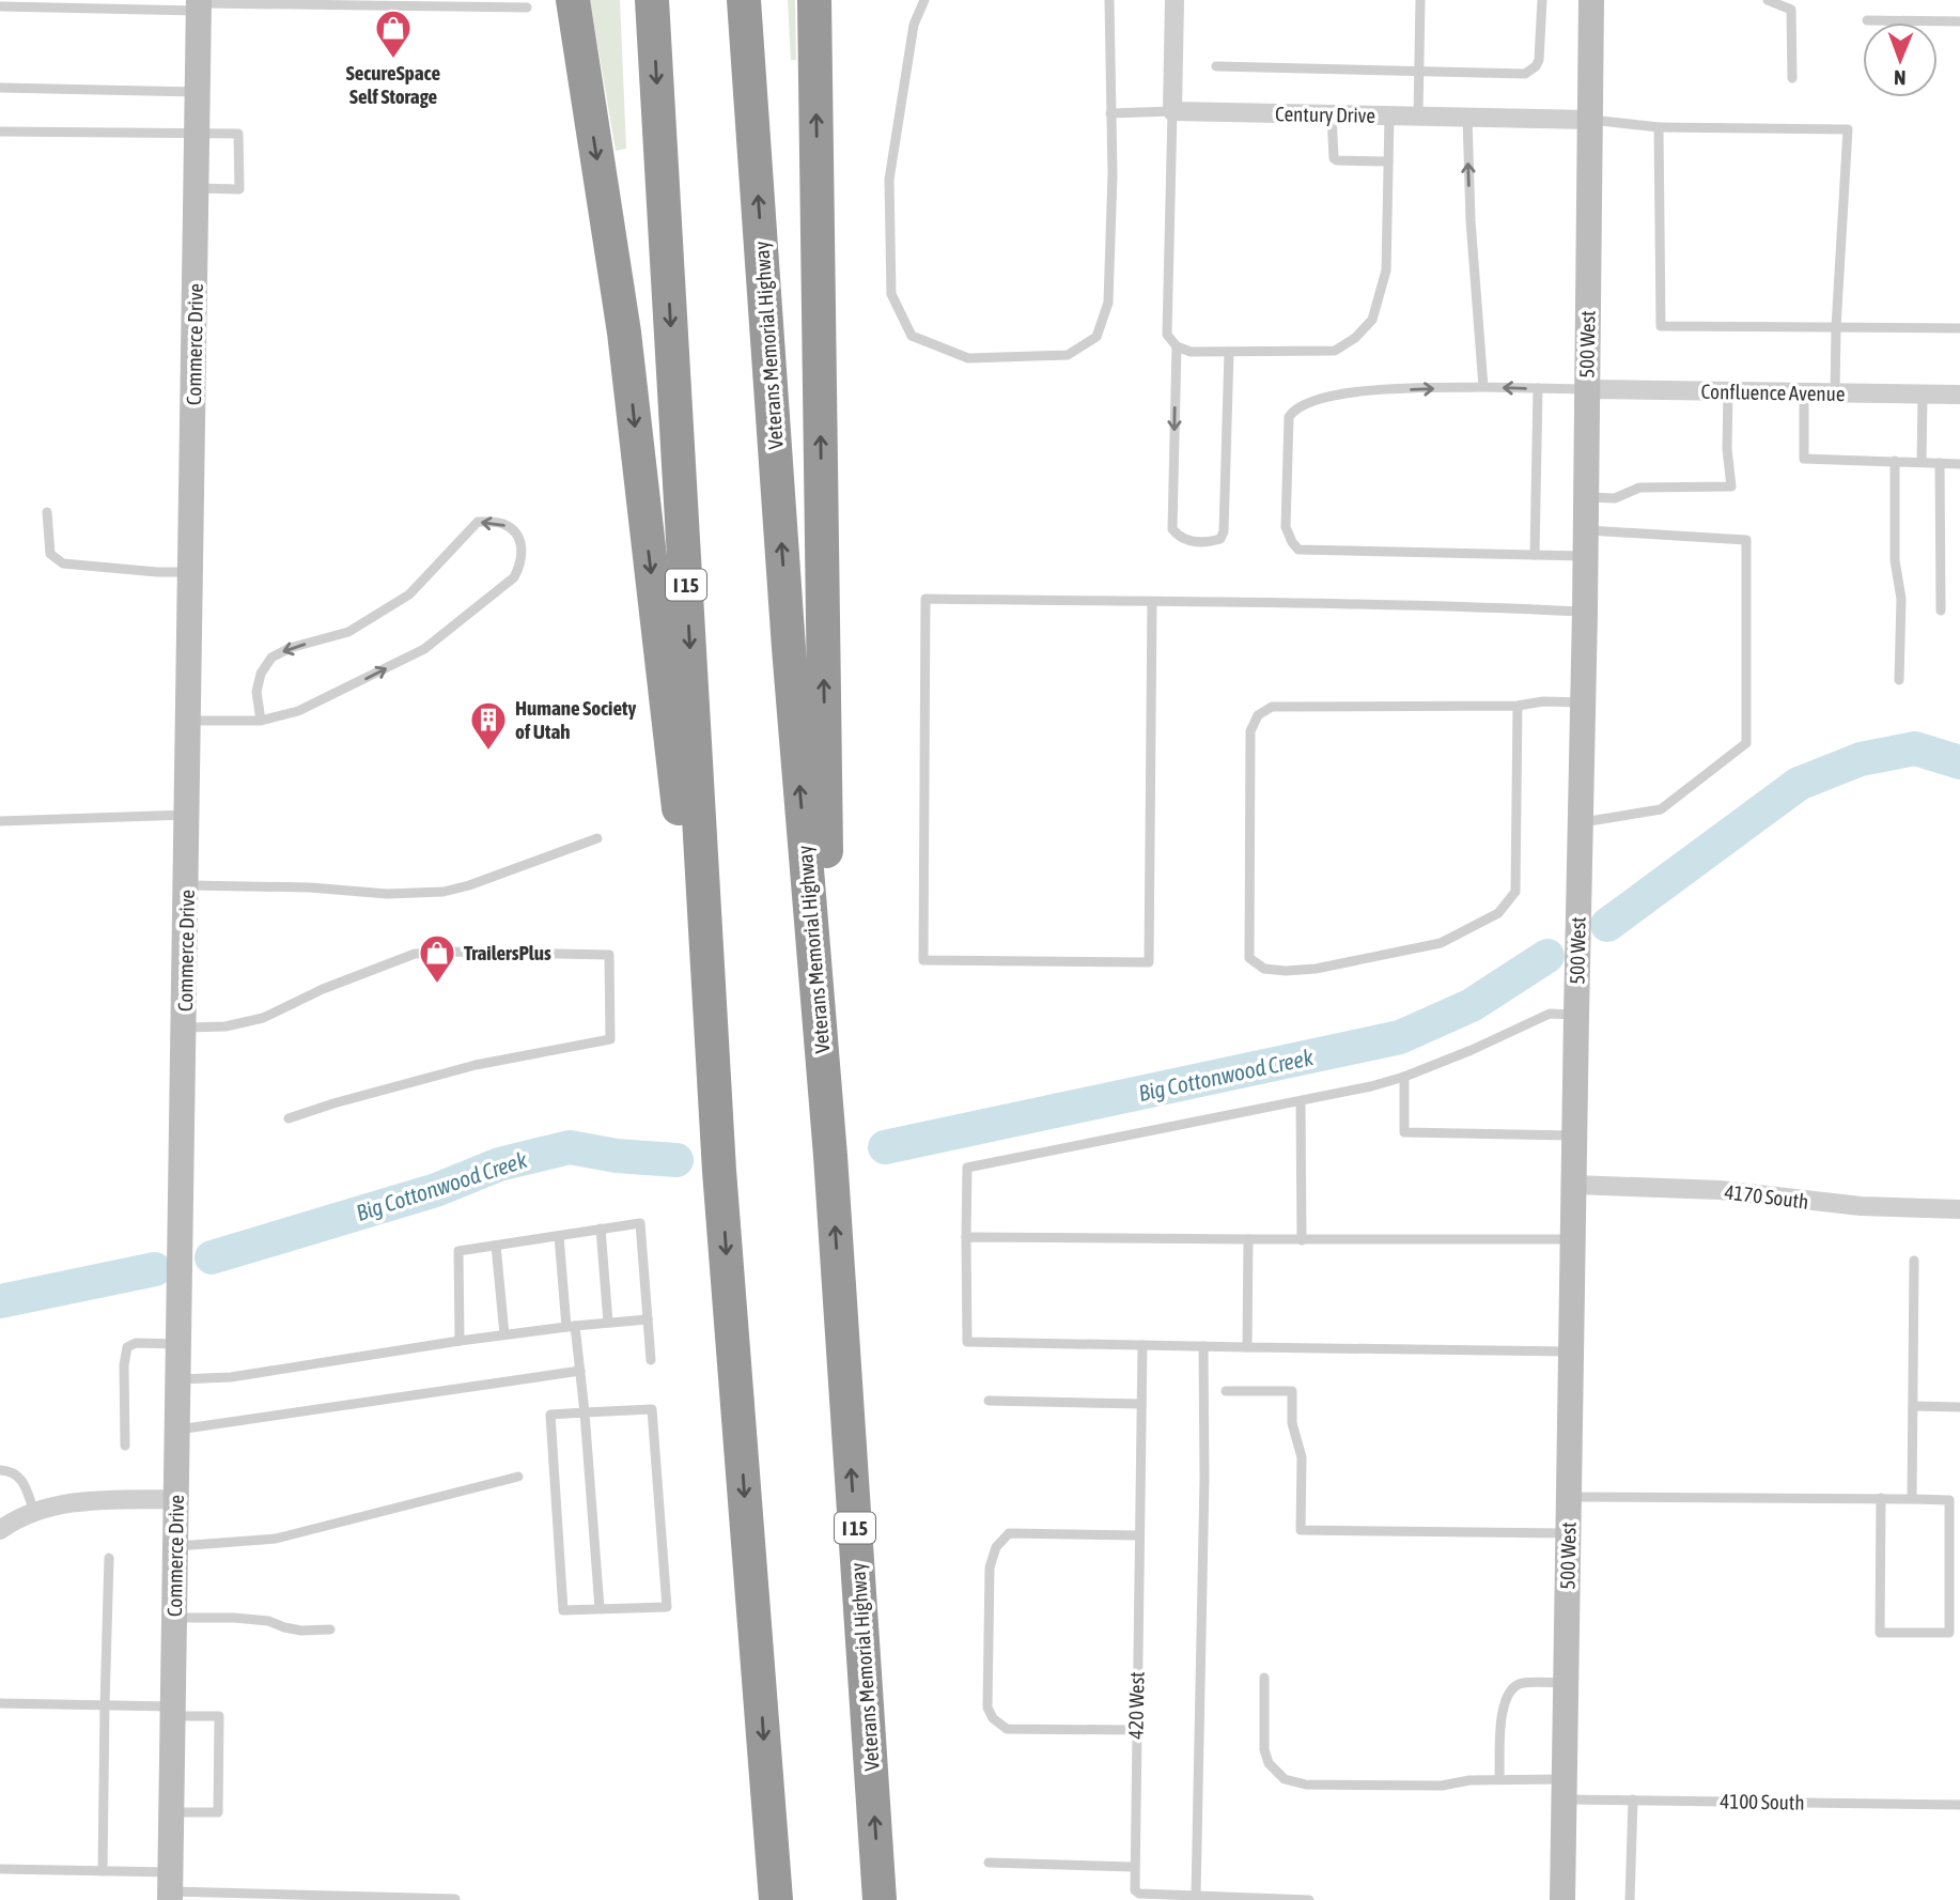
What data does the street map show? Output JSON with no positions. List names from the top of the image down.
{
  "streets": {
    "highway": ["Veterans Memorial Highway", "I 15"],
    "street": [
      "Century Drive",
      "Commerce Drive",
      "500 West",
      "Confluence Avenue",
      "4170 South"
    ],
    "lane": ["420 West", "4100 South"]
  },
  "crossings": [
    ["Century Drive", "500 West"],
    ["500 West", "Confluence Avenue"],
    ["500 West", "4170 South"],
    ["500 West", "4100 South"]
  ],
  "water": ["Big Cottonwood Creek"],
  "places": {
    "shop": ["SecureSpace Self Storage", "TrailersPlus"],
    "building": ["Humane Society of Utah"]
  },
  "north": "bottom"
}
